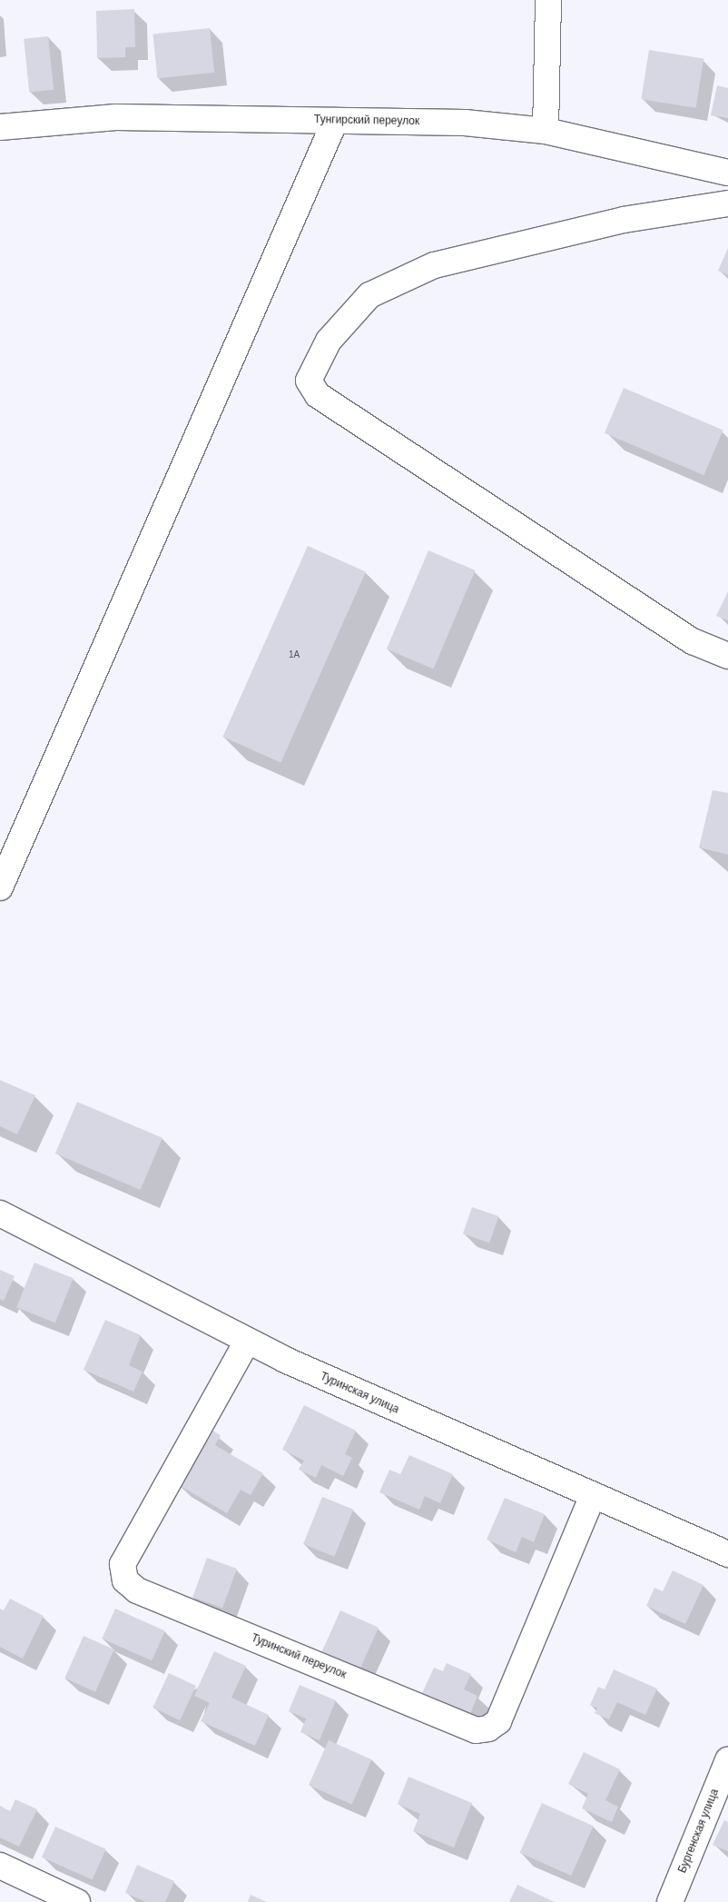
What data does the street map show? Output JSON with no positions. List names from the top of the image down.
{
  "streets": {
    "street": [
      "Тунгирский переулок",
      "Туринская улица",
      "Туринский переулок",
      "Бургенская улица"
    ]
  },
  "crossings": [
    ["Туринская улица", "Туринский переулок"]
  ],
  "house_numbers": ["1А"]
}
